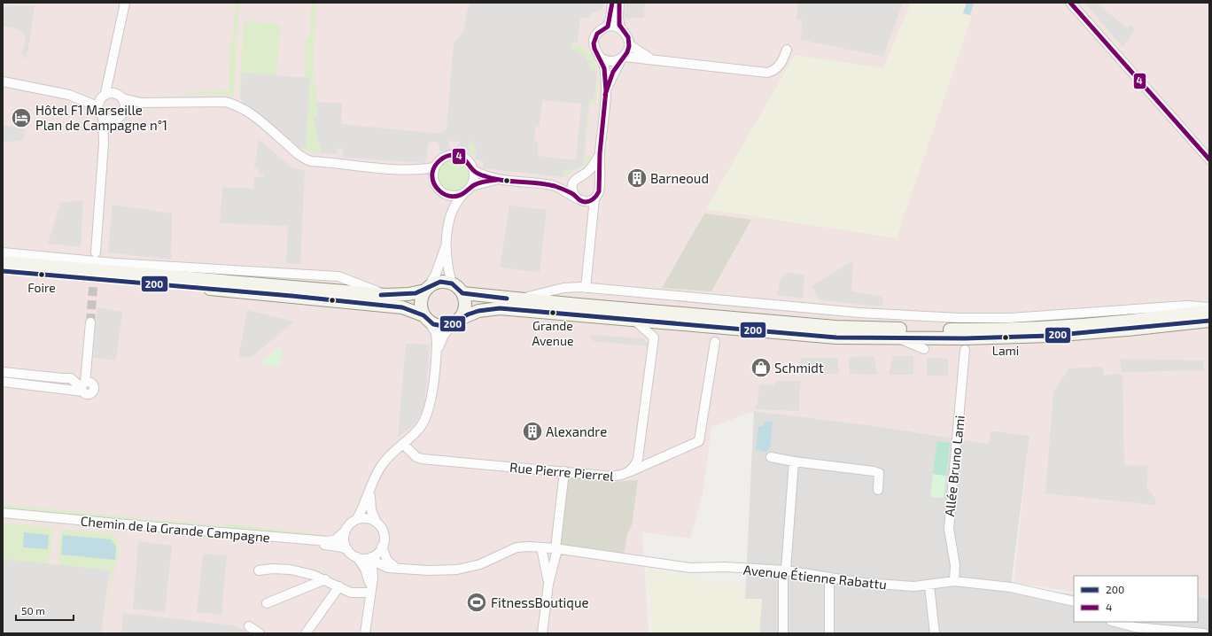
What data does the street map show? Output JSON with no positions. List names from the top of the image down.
{
  "streets": {
    "street": [
      "Allée Bruno Lami",
      "Rue Pierre Pierrel",
      "Chemin de la Grande Campagne",
      "Avenue Étienne Rabattu"
    ]
  },
  "crossings": [
    ["Allée Bruno Lami", "Avenue Étienne Rabattu"]
  ],
  "places": {
    "hotel": ["Hôtel F1 Marseille Plan de Campagne n°1"],
    "building": ["Barneoud", "Alexandre"],
    "other": ["Foire", "Grande Avenue", "Lami"],
    "shop": ["Schmidt"],
    "sports": ["FitnessBoutique"]
  },
  "lines": ["transit line 4", "transit line 200"],
  "legend": ["200", "4"],
  "scale_bar": "50 m"
}
